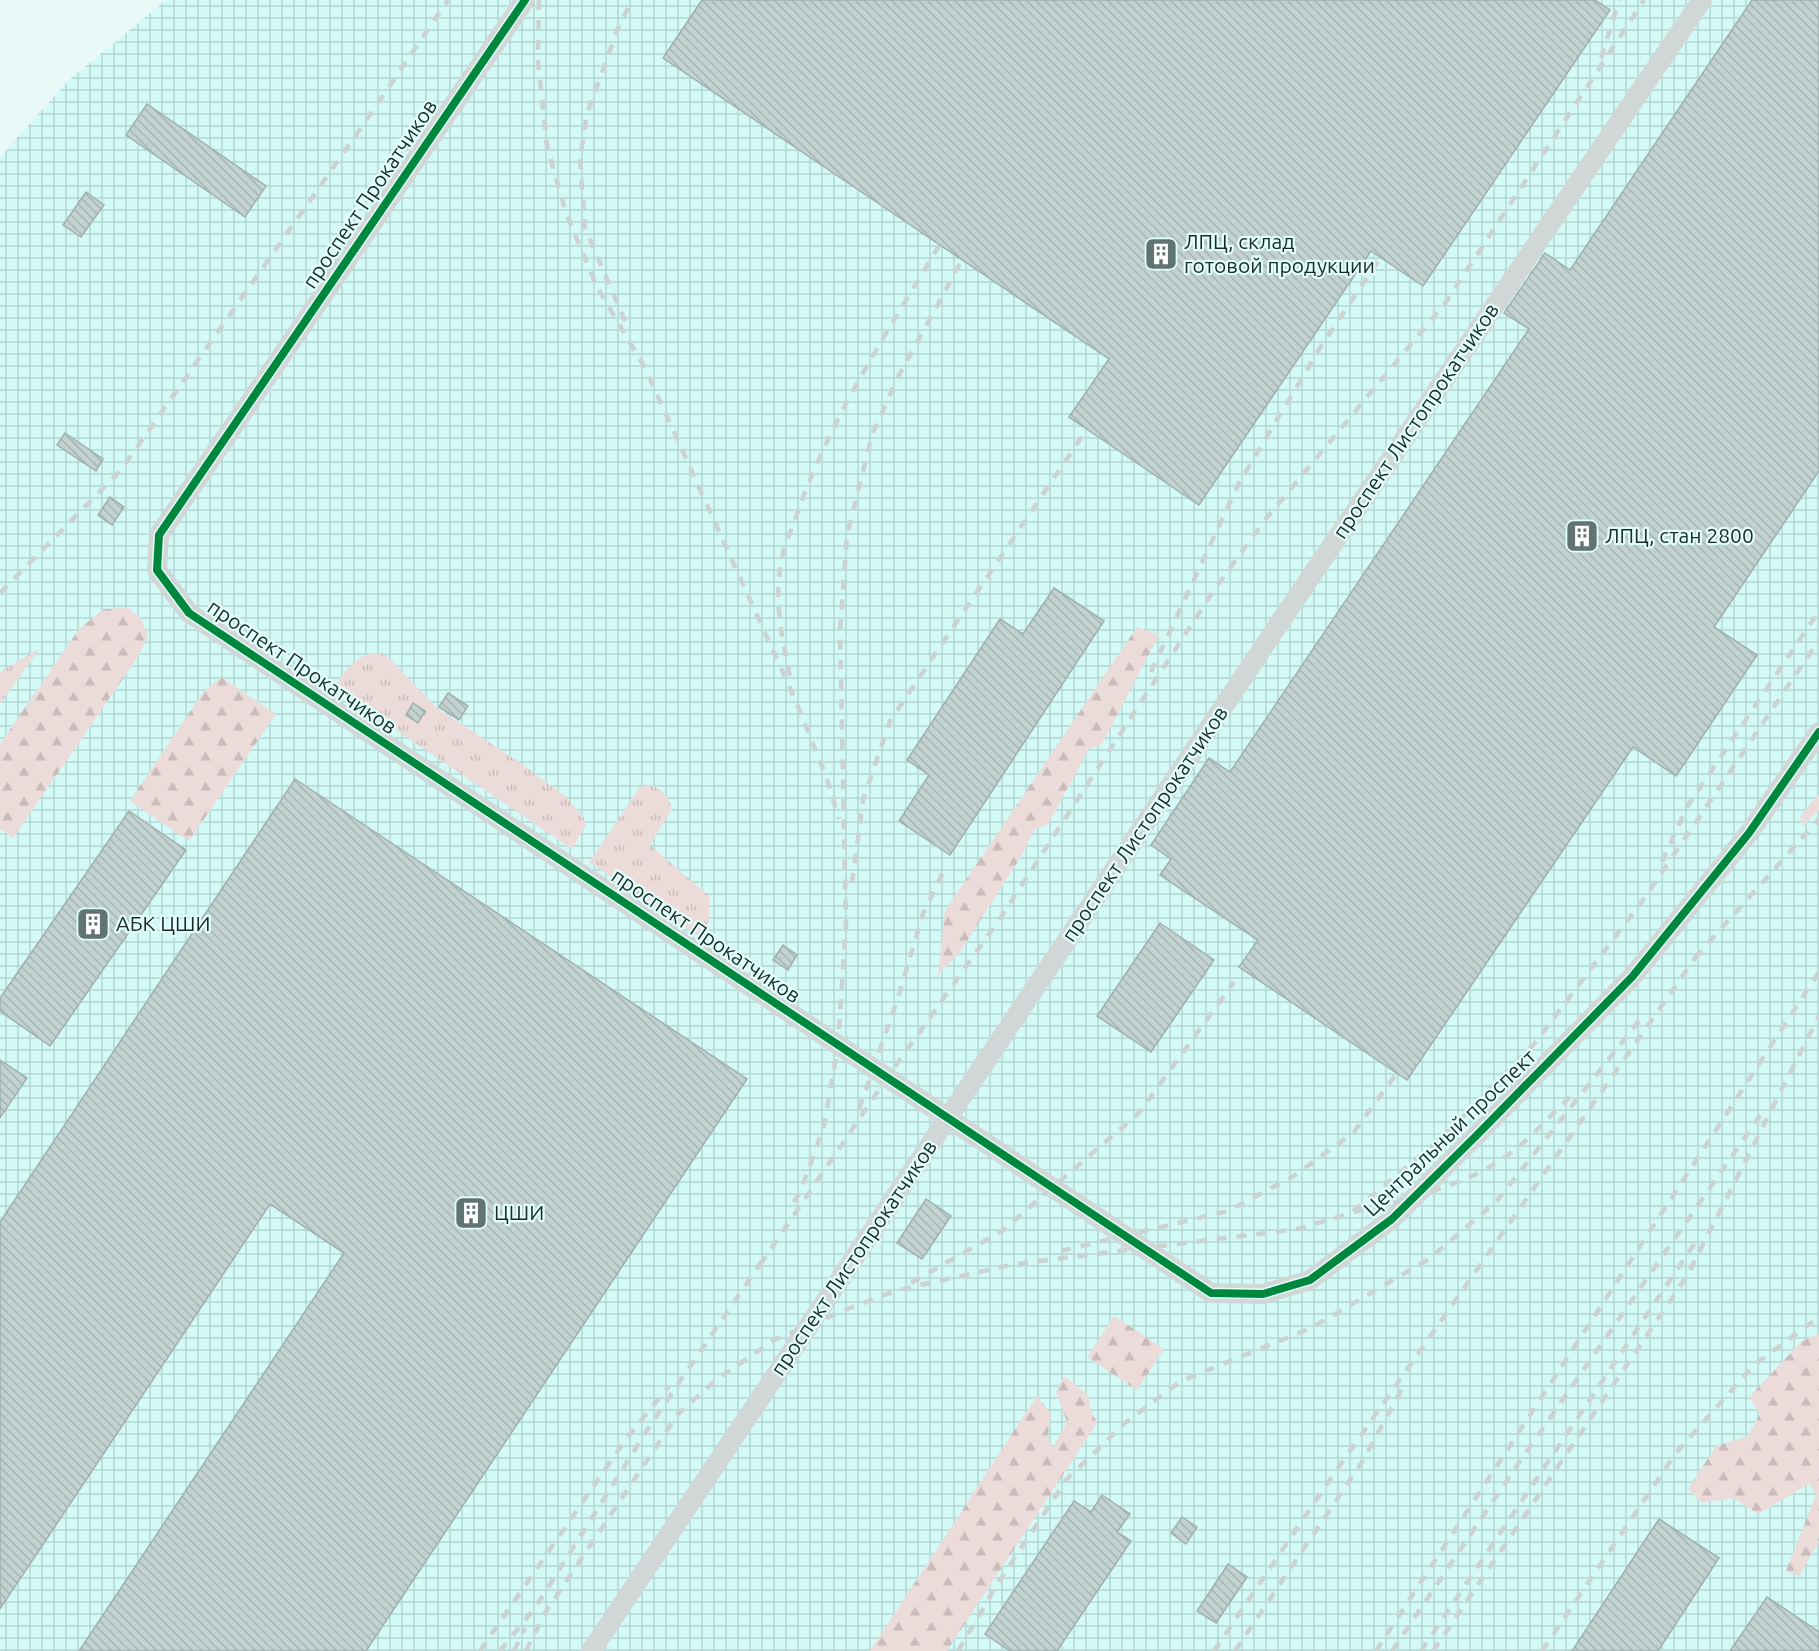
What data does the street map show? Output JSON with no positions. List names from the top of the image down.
{
  "streets": {
    "street": ["проспект Прокатчиков", "проспект Листопрокатчиков", "Центральный проспект"]
  },
  "crossings": [
    ["проспект Прокатчиков", "проспект Листопрокатчиков"],
    ["проспект Прокатчиков", "Центральный проспект"],
    ["проспект Листопрокатчиков", "Центральный проспект"]
  ],
  "places": {
    "building": [
      "ЛПЦ, склад готовой продукции",
      "ЛПЦ, стан 2800",
      "АБК ЦШИ",
      "ЦШИ"
    ]
  }
}
